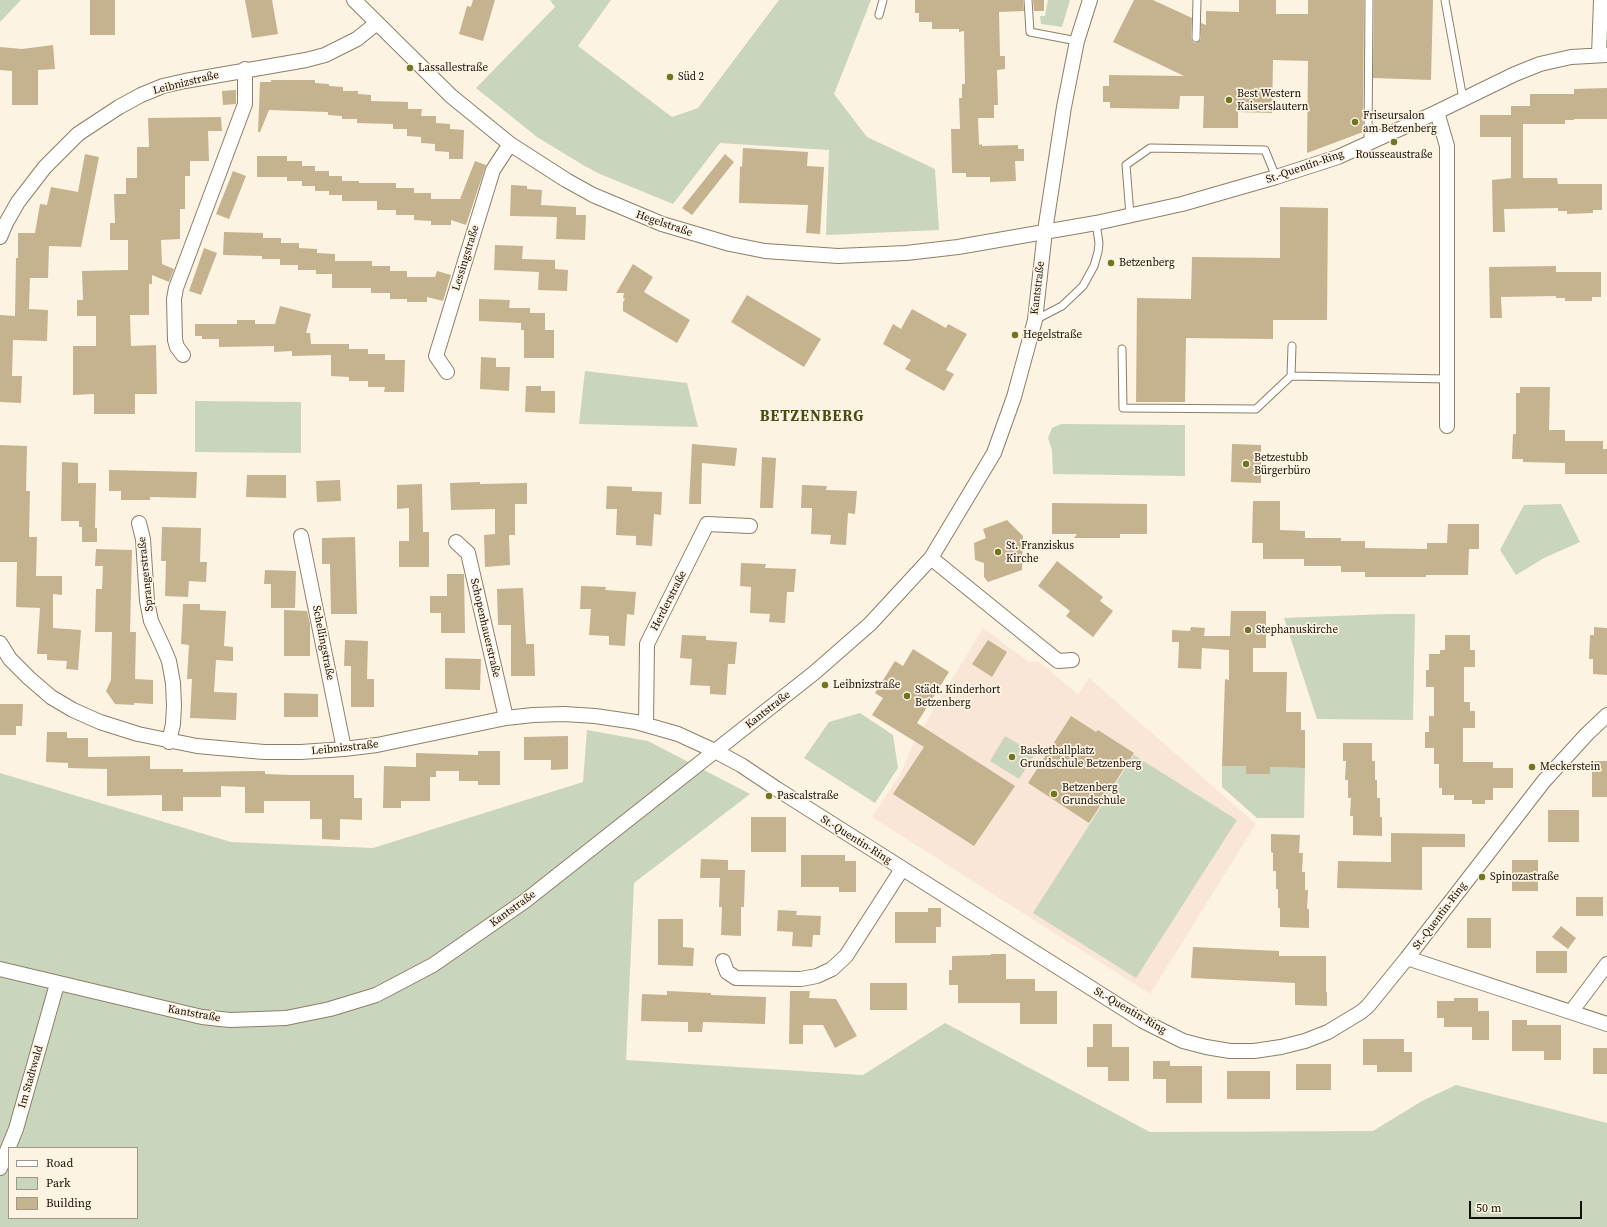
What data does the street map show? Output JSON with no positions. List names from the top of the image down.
{
  "streets": {
    "street": [
      "Leibnizstraße",
      "St.-Quentin-Ring",
      "Hegelstraße",
      "Lessingstraße",
      "Kantstraße",
      "Sprangerstraße",
      "Herderstraße",
      "Schopenhauerstraße",
      "Schellingstraße",
      "Im Stadtwald"
    ]
  },
  "crossings": [
    ["Leibnizstraße", "St.-Quentin-Ring"],
    ["Leibnizstraße", "Hegelstraße"],
    ["Leibnizstraße", "Kantstraße"],
    ["Leibnizstraße", "Sprangerstraße"],
    ["Leibnizstraße", "Herderstraße"],
    ["Leibnizstraße", "Schopenhauerstraße"],
    ["Leibnizstraße", "Schellingstraße"],
    ["St.-Quentin-Ring", "Hegelstraße"],
    ["St.-Quentin-Ring", "Kantstraße"],
    ["Hegelstraße", "Lessingstraße"],
    ["Hegelstraße", "Kantstraße"],
    ["Kantstraße", "Im Stadtwald"]
  ],
  "districts": ["BETZENBERG"],
  "places": [
    "Lassallestraße",
    "Süd 2",
    "Best Western Kaiserslautern",
    "Friseursalon am Betzenberg",
    "Rousseaustraße",
    "Betzenberg",
    "Hegelstraße",
    "Betzestubb Bürgerbüro",
    "St. Franziskus Kirche",
    "Stephanuskirche",
    "Leibnizstraße",
    "Städt. Kinderhort Betzenberg",
    "Basketballplatz Grundschule Betzenberg",
    "Meckerstein",
    "Betzenberg Grundschule",
    "Pascalstraße",
    "Spinozastraße"
  ],
  "legend": ["Road", "Park", "Building"],
  "scale_bar": "50 m"
}
